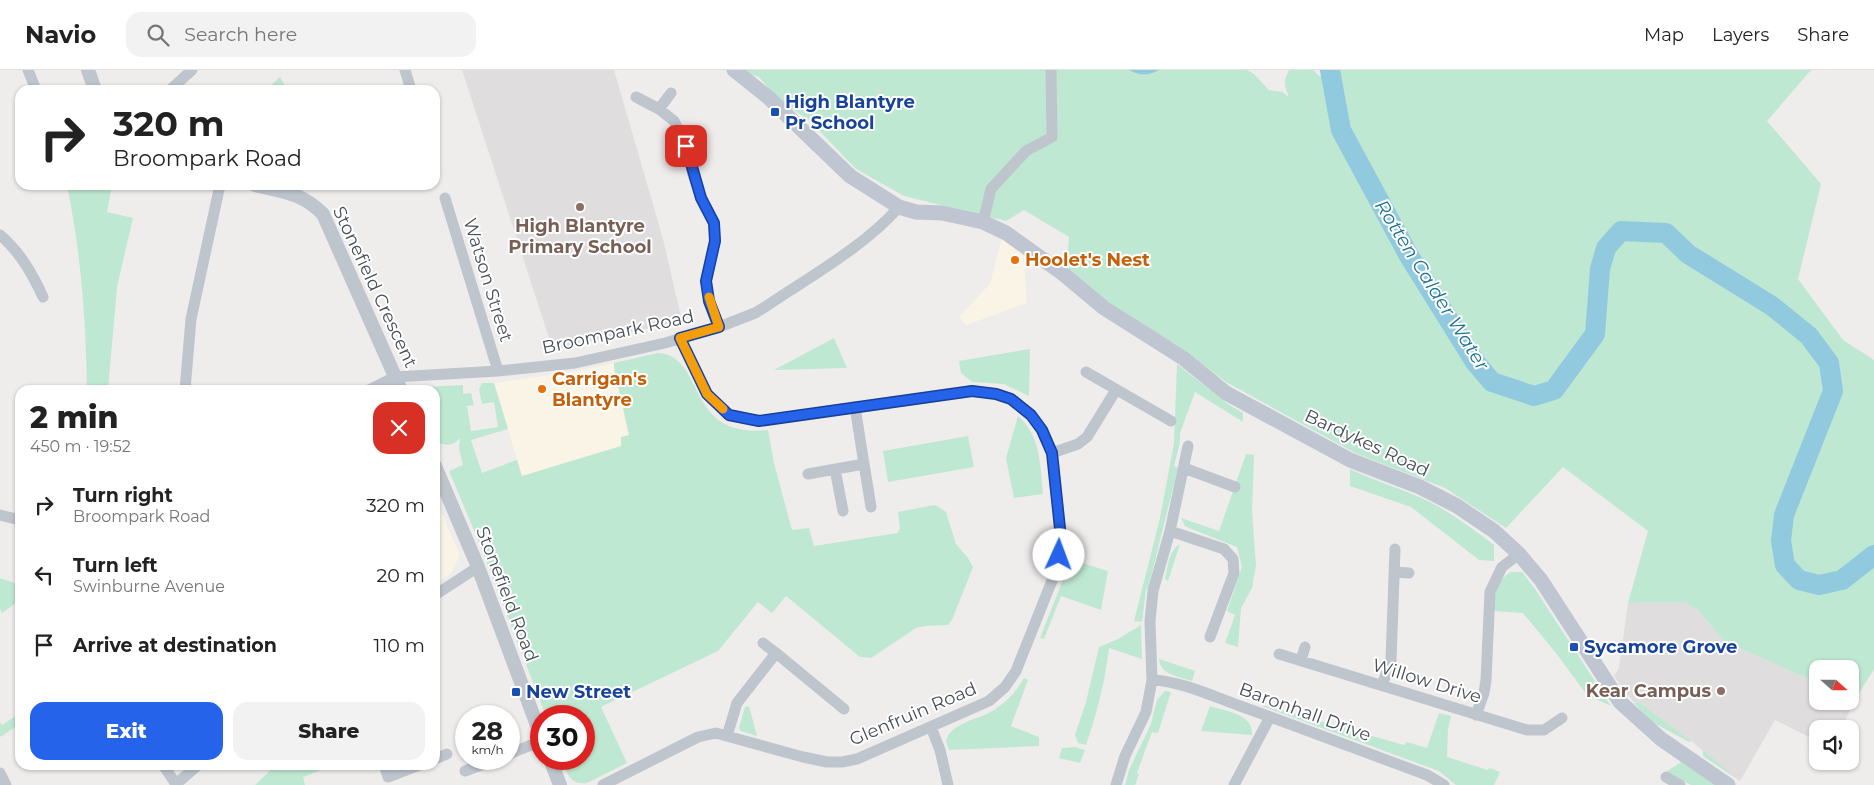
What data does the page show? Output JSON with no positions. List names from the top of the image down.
{
  "streets": {
    "main road": ["Bardykes Road"],
    "street": [
      "Watson Street",
      "Stonefield Crescent",
      "Broompark Road",
      "Stonefield Road",
      "Willow Drive",
      "Baronhall Drive",
      "Glenfruin Road"
    ]
  },
  "crossings": [
    ["Watson Street", "Broompark Road"],
    ["Stonefield Crescent", "Broompark Road"],
    ["Broompark Road", "Bardykes Road"],
    ["Broompark Road", "Glenfruin Road"]
  ],
  "water": ["Rotten Calder Water"],
  "places": {
    "transit": ["High Blantyre Pr School", "Sycamore Grove", "New Street"],
    "other": [
      "High Blantyre Primary School",
      "Hoolet's Nest",
      "Carrigan's Blantyre",
      "Kear Campus"
    ]
  },
  "north": "right",
  "page": {
    "header": "Navio",
    "search": "Search here",
    "nav": ["Map", "Layers", "Share"],
    "turn": ["320 m", "Broompark Road"],
    "heading": ["2 min", "450 m · 19:52"],
    "list": [
      {
        "name": "Turn right",
        "note": "Broompark Road",
        "value": "320 m"
      },
      {
        "name": "Turn left",
        "note": "Swinburne Avenue",
        "value": "20 m"
      },
      {
        "name": "Arrive at destination",
        "value": "110 m"
      }
    ],
    "buttons": ["Exit", "Share"],
    "speed": "28 km/h",
    "limit": "30"
  }
}
